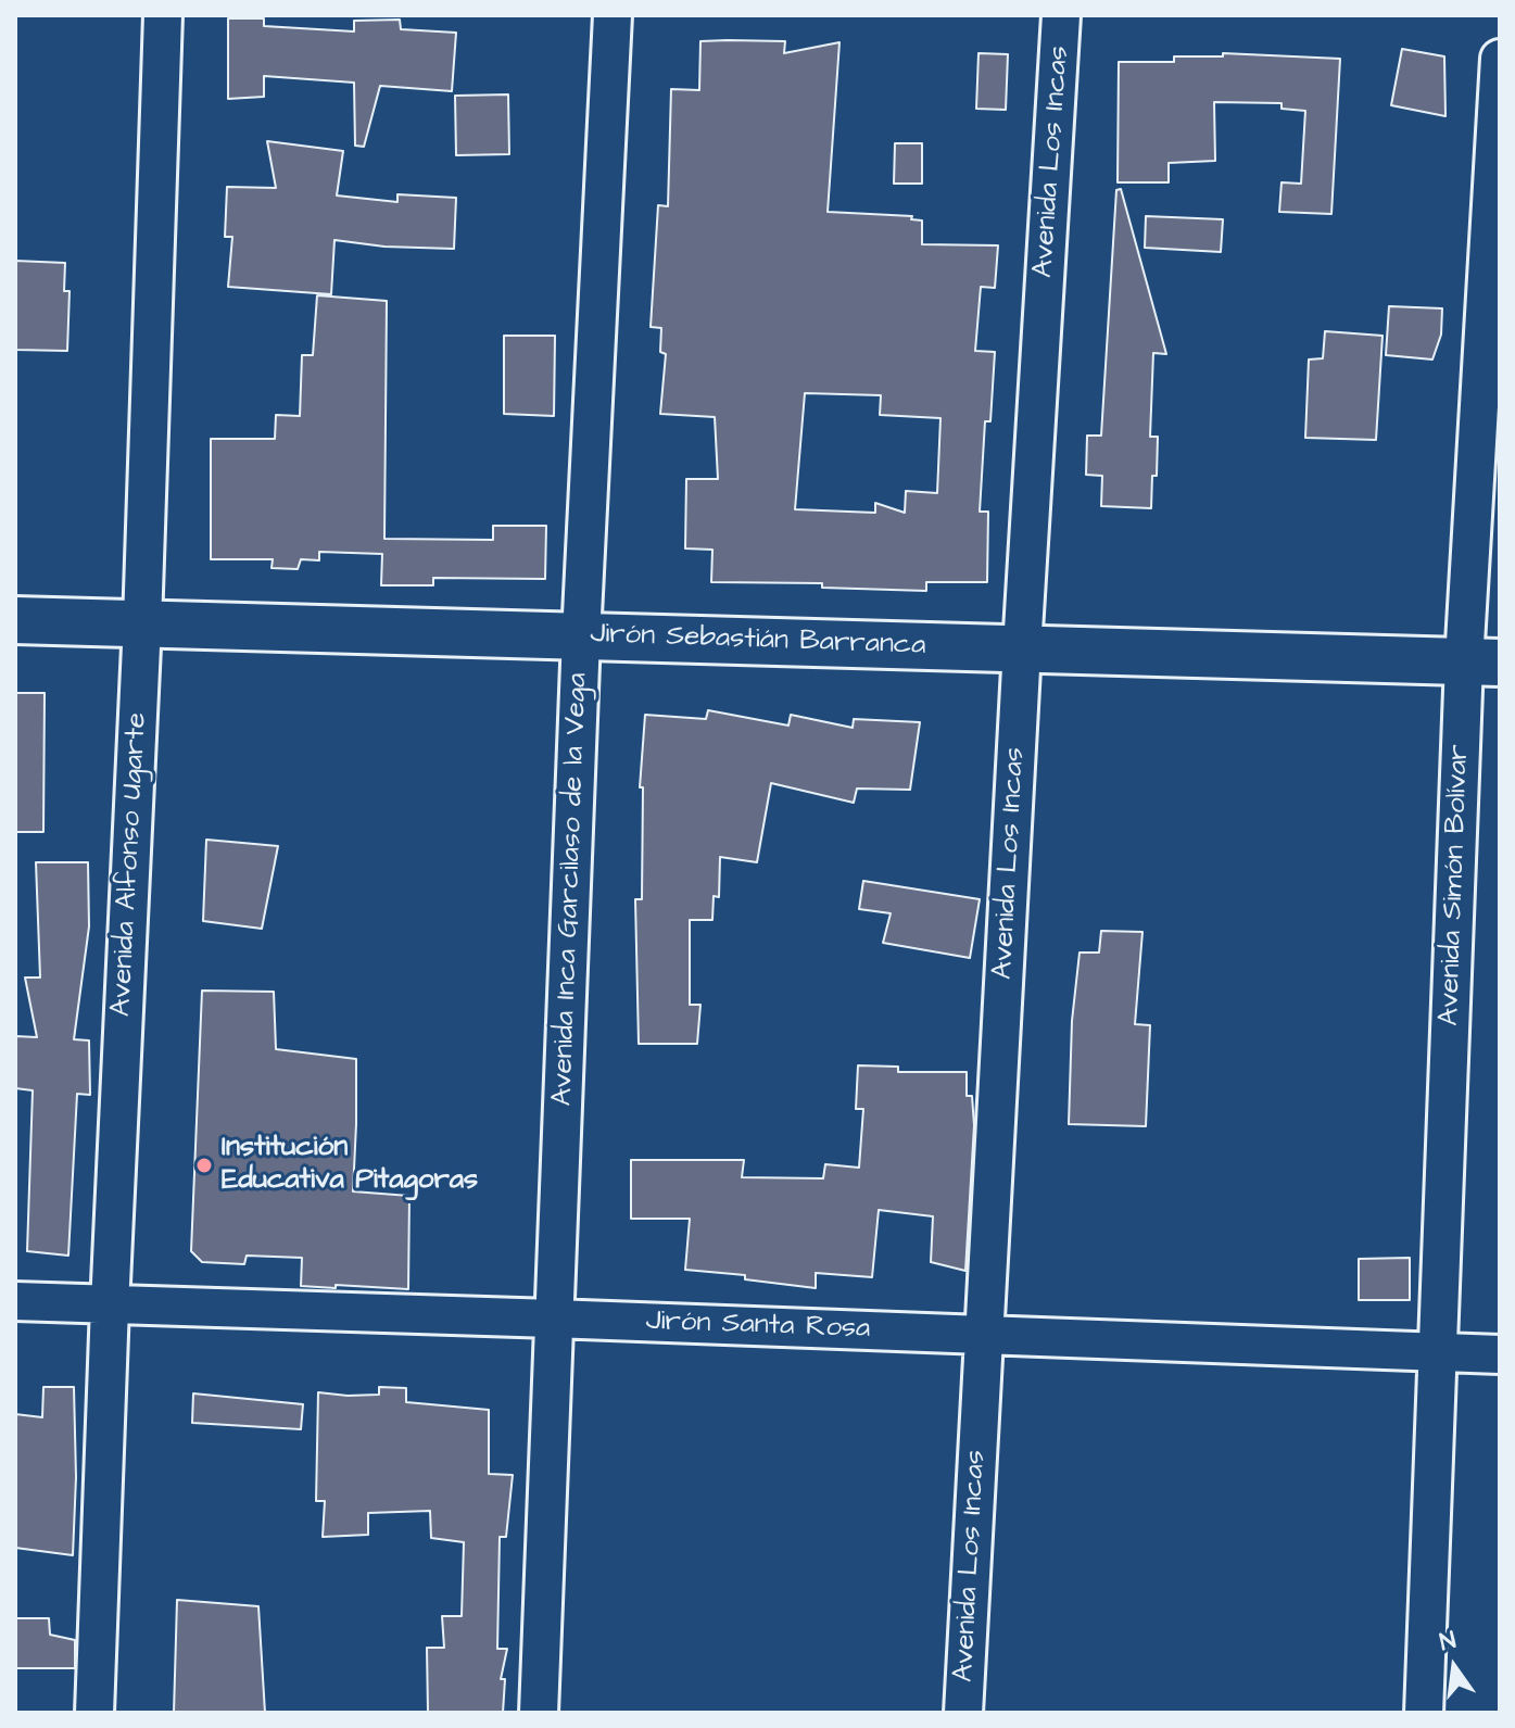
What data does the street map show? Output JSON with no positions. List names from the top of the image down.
{
  "streets": {
    "street": [
      "Avenida Los Incas",
      "Jirón Sebastián Barranca",
      "Avenida Alfonso Ugarte",
      "Avenida Simón Bolívar",
      "Avenida Inca Garcilaso de la Vega",
      "Jirón Santa Rosa"
    ]
  },
  "crossings": [
    ["Avenida Los Incas", "Jirón Sebastián Barranca"],
    ["Avenida Los Incas", "Jirón Santa Rosa"],
    ["Jirón Sebastián Barranca", "Avenida Alfonso Ugarte"],
    ["Jirón Sebastián Barranca", "Avenida Simón Bolívar"],
    ["Jirón Sebastián Barranca", "Avenida Inca Garcilaso de la Vega"],
    ["Avenida Alfonso Ugarte", "Jirón Santa Rosa"],
    ["Avenida Simón Bolívar", "Jirón Santa Rosa"],
    ["Avenida Inca Garcilaso de la Vega", "Jirón Santa Rosa"]
  ],
  "places": ["Institución Educativa Pitagoras"],
  "north": "top"
}
